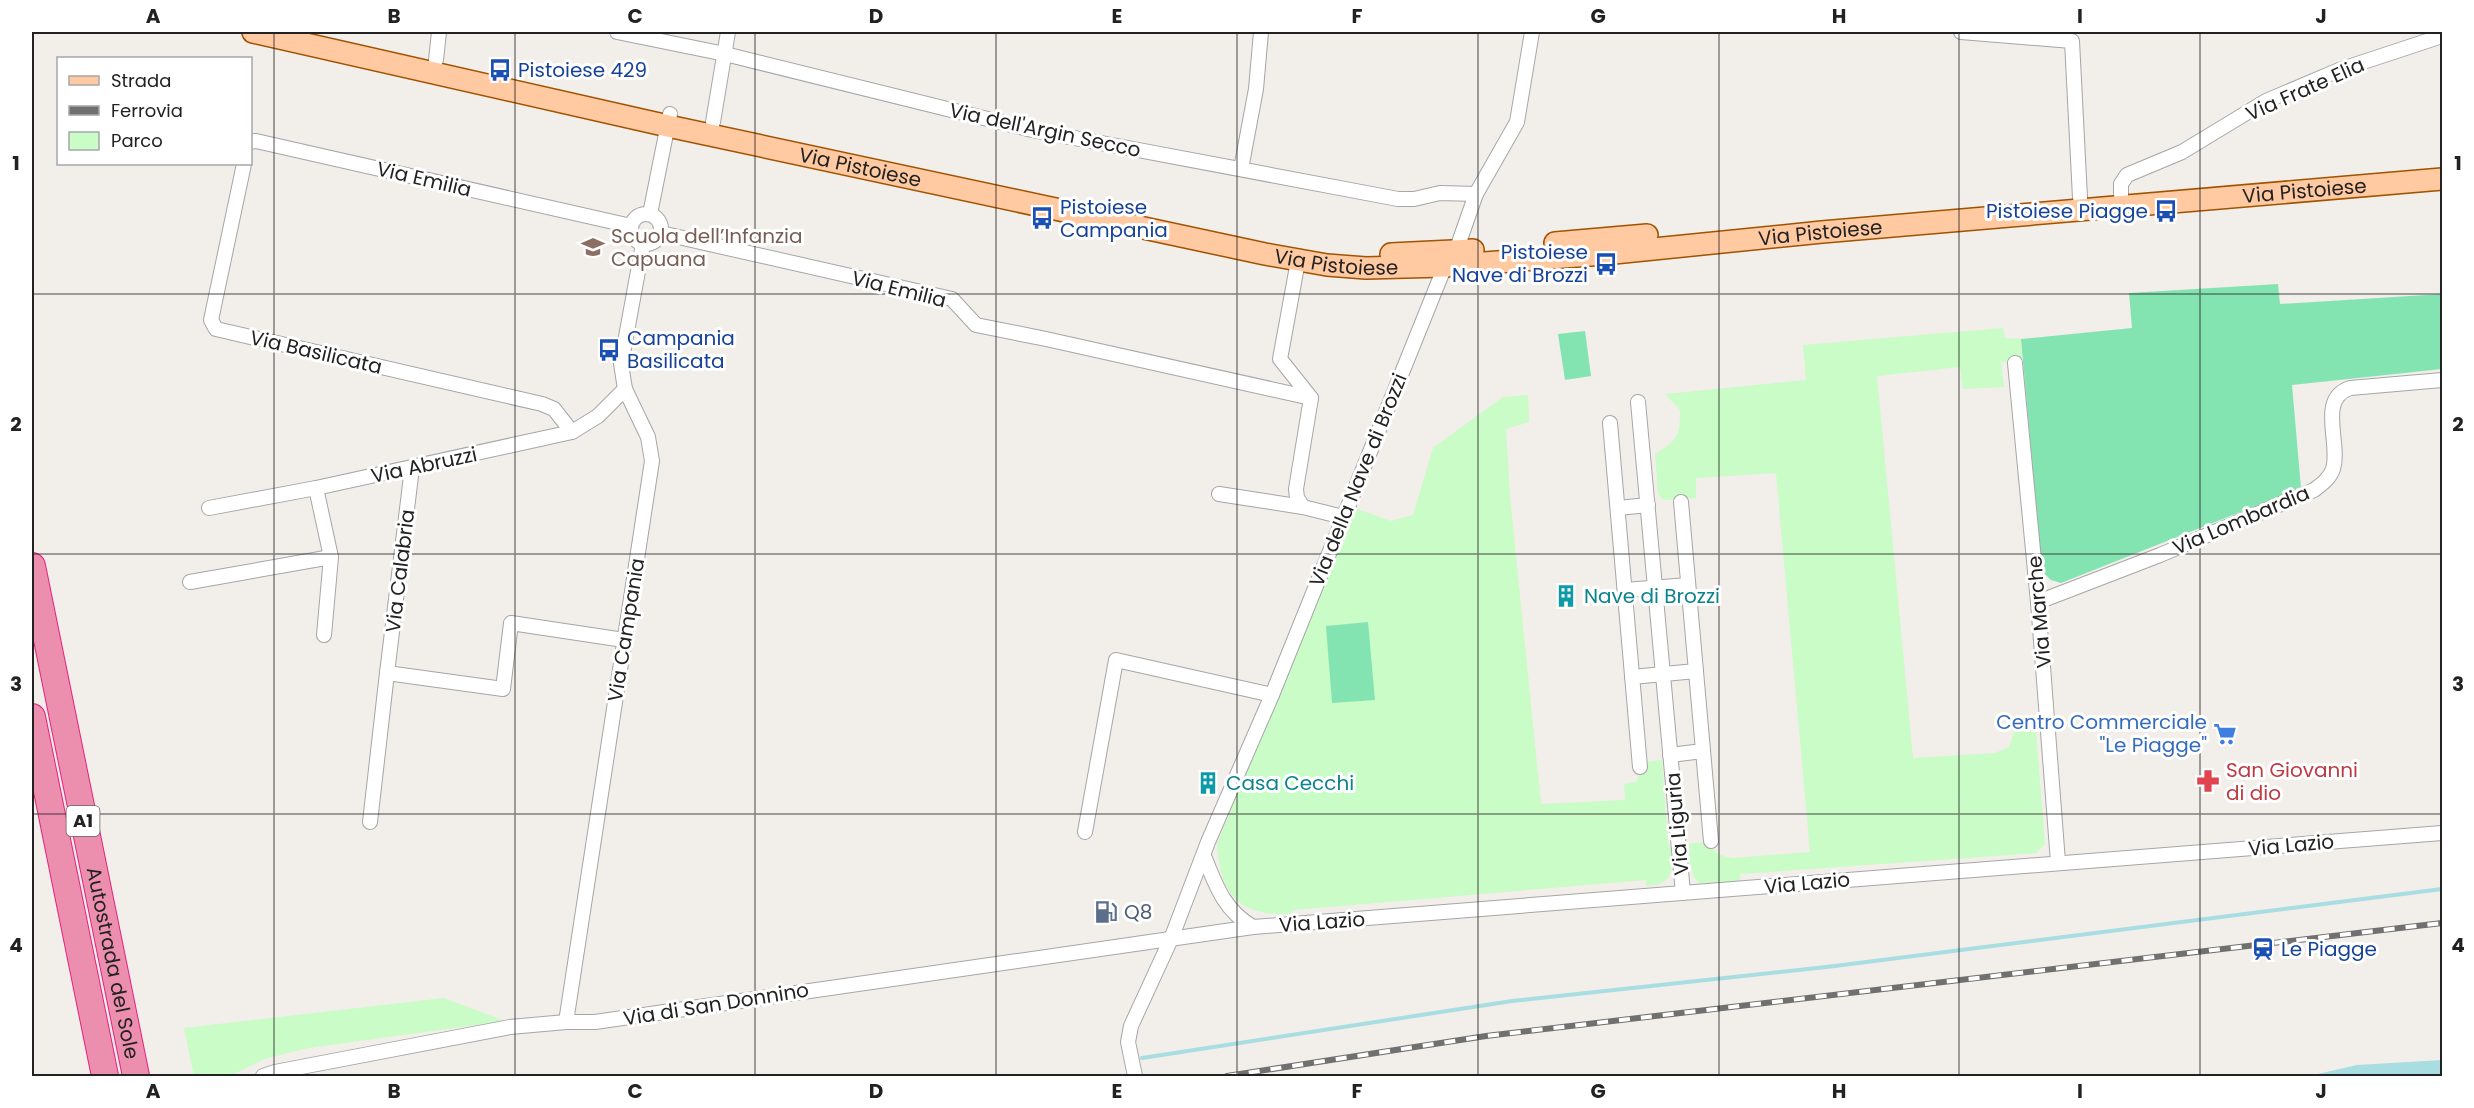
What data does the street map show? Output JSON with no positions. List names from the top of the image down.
{
  "streets": {
    "highway": ["A1", "Autostrada del Sole"],
    "main road": ["Via Pistoiese"],
    "street": [
      "Via Frate Elia",
      "Via dell'Argin Secco",
      "Via Emilia",
      "Via Basilicata",
      "Via Abruzzi",
      "Via della Nave di Brozzi",
      "Via Lombardia",
      "Via Calabria",
      "Via Marche",
      "Via Campania",
      "Via Liguria",
      "Via Lazio",
      "Via di San Donnino"
    ]
  },
  "crossings": [
    ["Via Frate Elia", "Via Pistoiese"],
    ["Via dell'Argin Secco", "Via della Nave di Brozzi"],
    ["Via Pistoiese", "Via della Nave di Brozzi"],
    ["Via Emilia", "Via Campania"],
    ["Via Basilicata", "Via Abruzzi"],
    ["Via Abruzzi", "Via Calabria"],
    ["Via Abruzzi", "Via Campania"],
    ["Via della Nave di Brozzi", "Via Lazio"],
    ["Via della Nave di Brozzi", "Via di San Donnino"],
    ["Via Lombardia", "Via Marche"],
    ["Via Marche", "Via Lazio"],
    ["Via Campania", "Via di San Donnino"],
    ["Via Liguria", "Via Lazio"],
    ["Via Lazio", "Via di San Donnino"]
  ],
  "places": {
    "bus stop": [
      "Pistoiese 429",
      "Pistoiese Piagge",
      "Pistoiese Campania",
      "Pistoiese Nave di Brozzi",
      "Campania Basilicata"
    ],
    "school or university": ["Scuola dell’Infanzia Capuana"],
    "building": ["Nave di Brozzi", "Casa Cecchi"],
    "supermarket": ["Centro Commerciale \"Le Piagge\""],
    "pharmacy": ["San Giovanni di dio"],
    "fuel station": ["Q8"],
    "station": ["Le Piagge"]
  },
  "legend": ["Strada", "Ferrovia", "Parco"],
  "grid": {
    "columns": [
      "A",
      "B",
      "C",
      "D",
      "E",
      "F",
      "G",
      "H",
      "I",
      "J"
    ],
    "rows": [
      "1",
      "2",
      "3",
      "4"
    ]
  }
}
